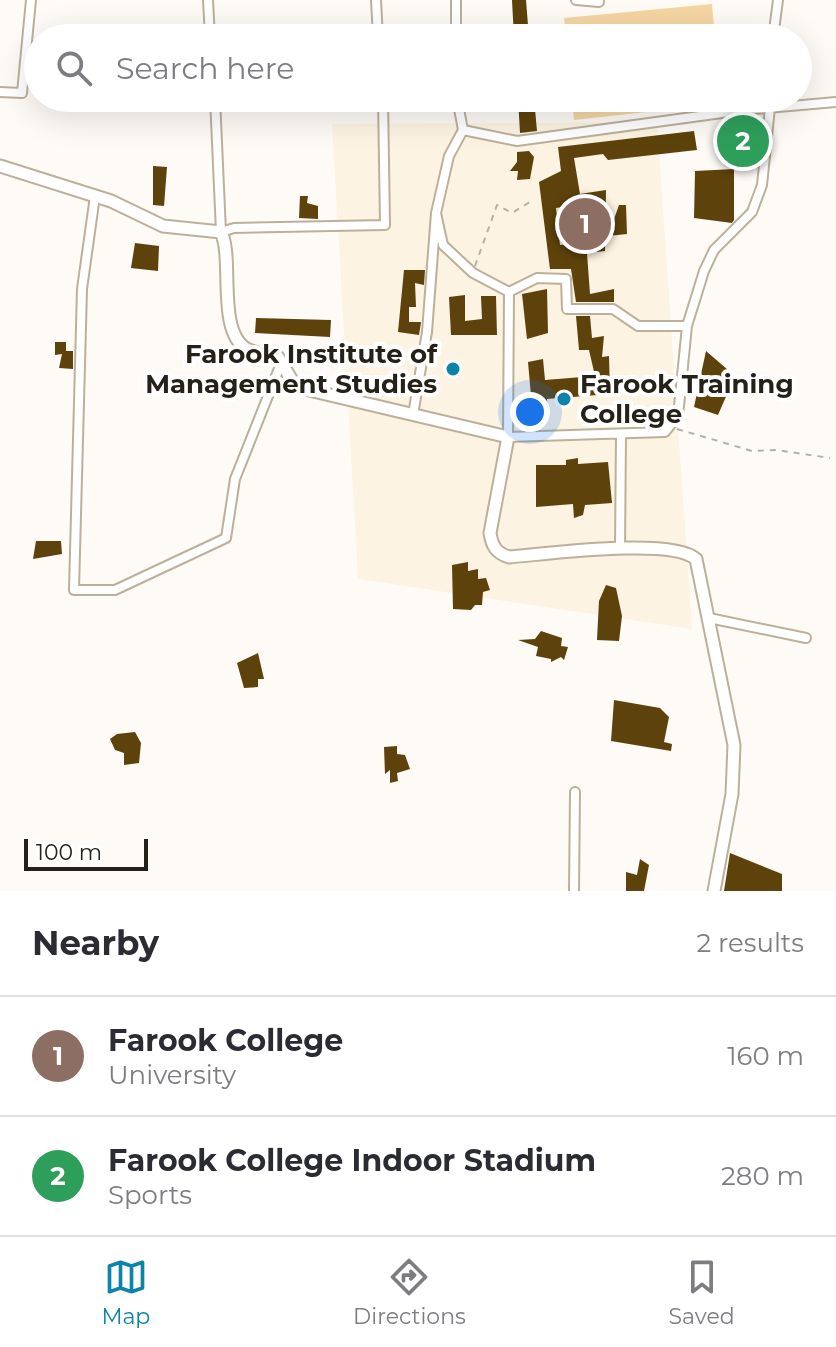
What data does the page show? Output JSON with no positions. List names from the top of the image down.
{
  "places": ["Farook Institute of Management Studies", "Farook Training College"],
  "scale_bar": "100 m",
  "page": {
    "search": "Search here",
    "pins": ["2", "1"],
    "scale": "100 m",
    "heading": ["Nearby", "2 results"],
    "list": [
      {
        "mark": "1",
        "name": "Farook College",
        "note": "University",
        "value": "160 m"
      },
      {
        "mark": "2",
        "name": "Farook College Indoor Stadium",
        "note": "Sports",
        "value": "280 m"
      }
    ],
    "nav": ["Map", "Directions", "Saved"]
  }
}
